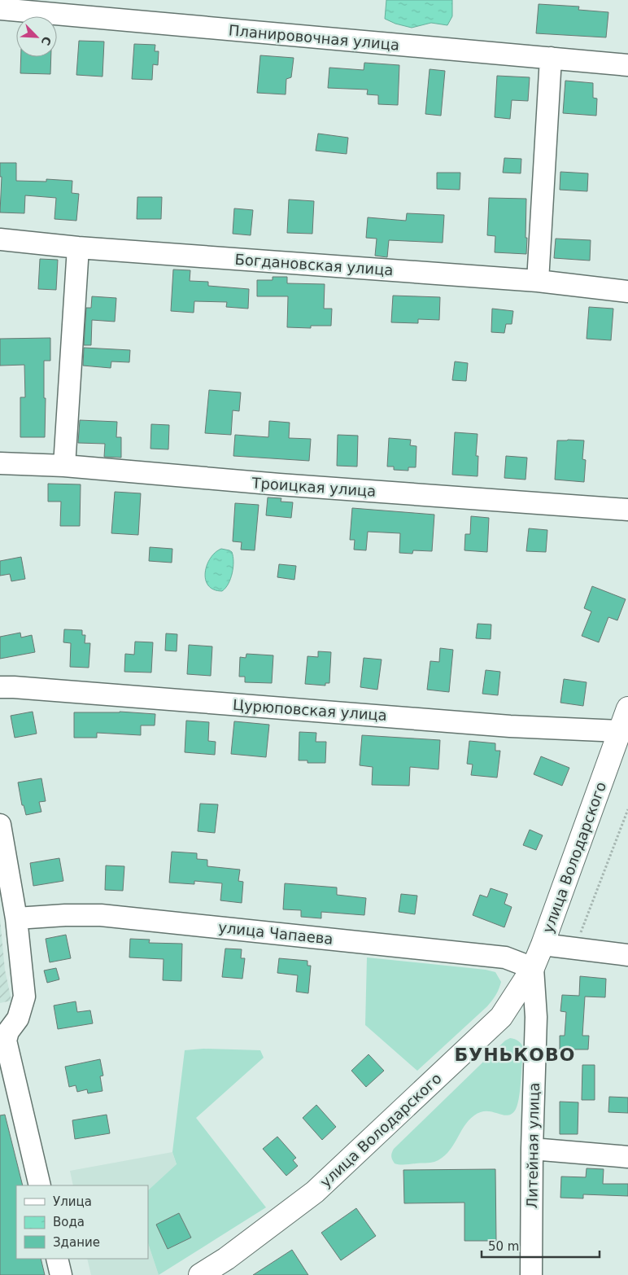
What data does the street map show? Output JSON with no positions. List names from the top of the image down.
{
  "streets": {
    "main road": ["улица Володарского"],
    "street": [
      "Планировочная улица",
      "Богдановская улица",
      "Троицкая улица",
      "Цурюповская улица",
      "улица Чапаева",
      "Литейная улица"
    ]
  },
  "crossings": [
    ["Цурюповская улица", "улица Володарского"],
    ["улица Володарского", "улица Чапаева"],
    ["улица Володарского", "Литейная улица"],
    ["улица Чапаева", "Литейная улица"]
  ],
  "districts": ["БУНЬКОВО"],
  "legend": ["Улица", "Вода", "Здание"],
  "scale_bar": "50 m",
  "north": "bottom right"
}
